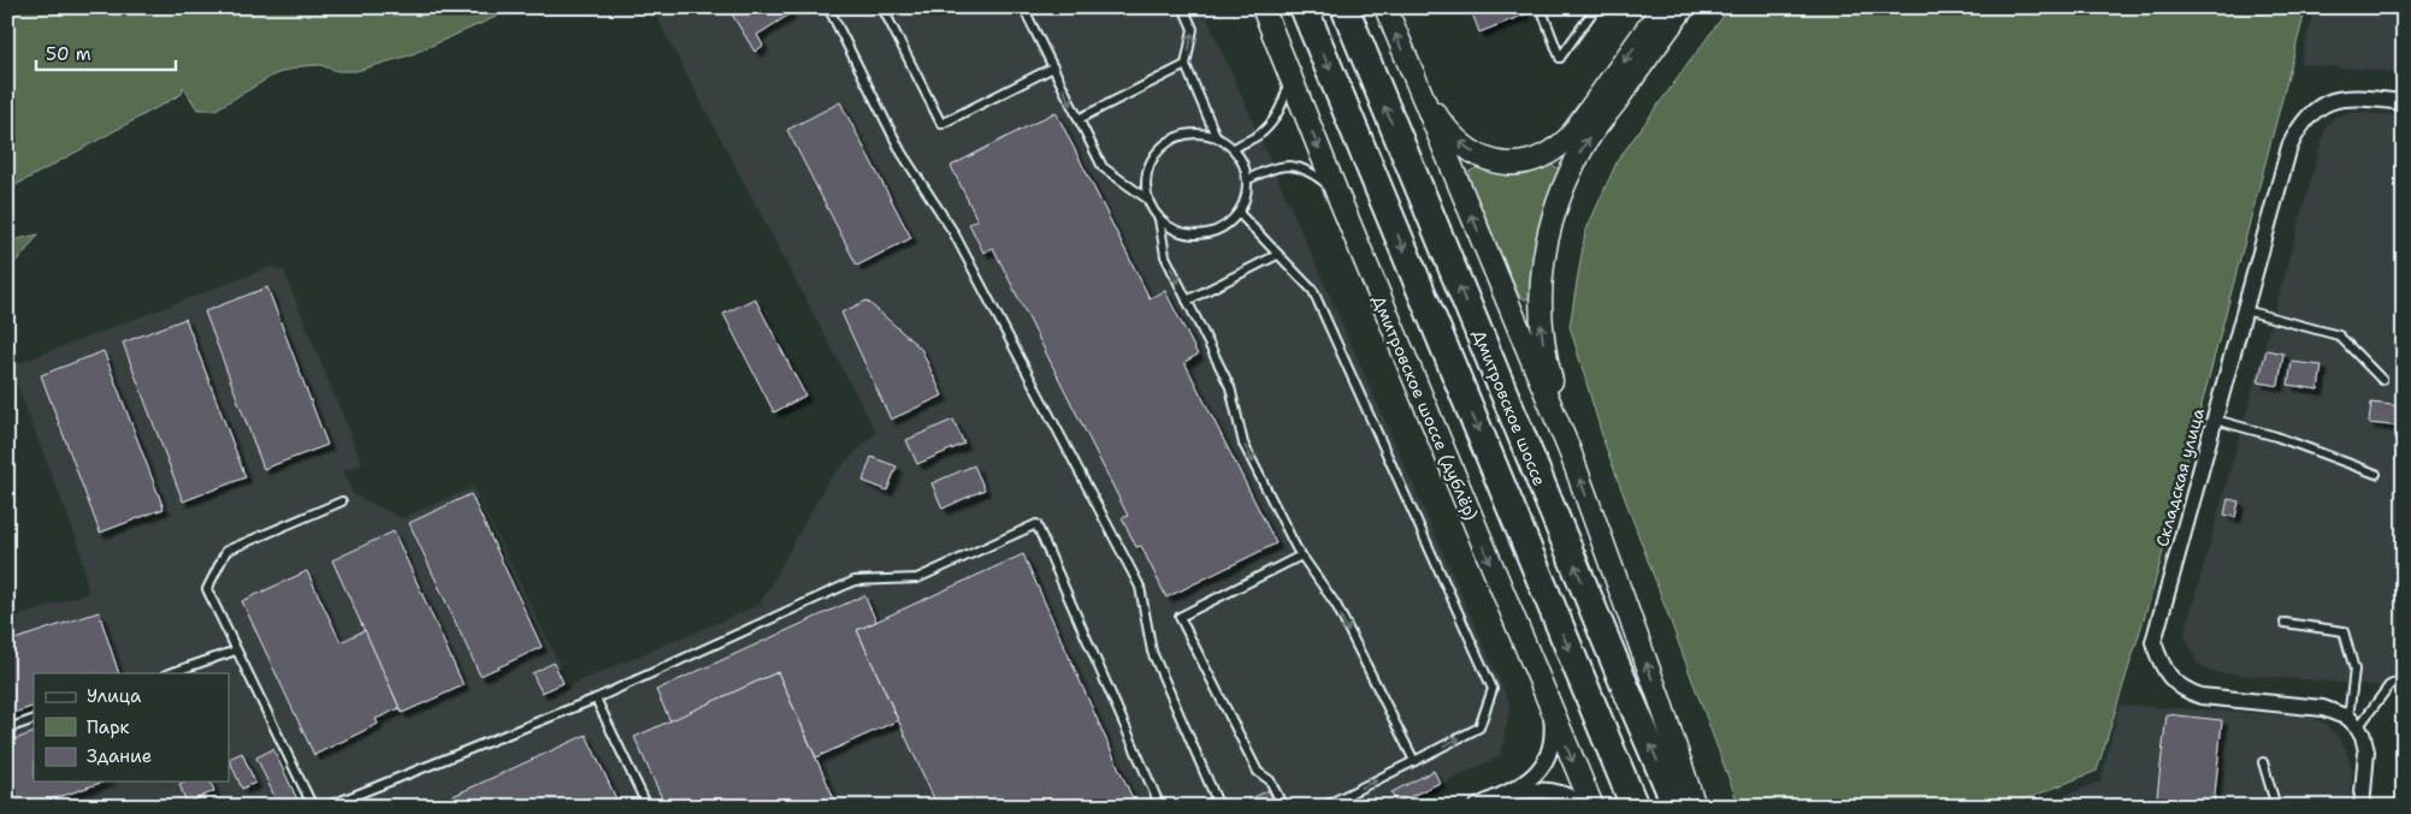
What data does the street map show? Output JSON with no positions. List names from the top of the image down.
{
  "streets": {
    "highway": ["Дмитровское шоссе"],
    "main road": ["Дмитровское шоссе (дублёр)"],
    "street": ["Складская улица"]
  },
  "legend": ["Улица", "Парк", "Здание"],
  "scale_bar": "50 m"
}
